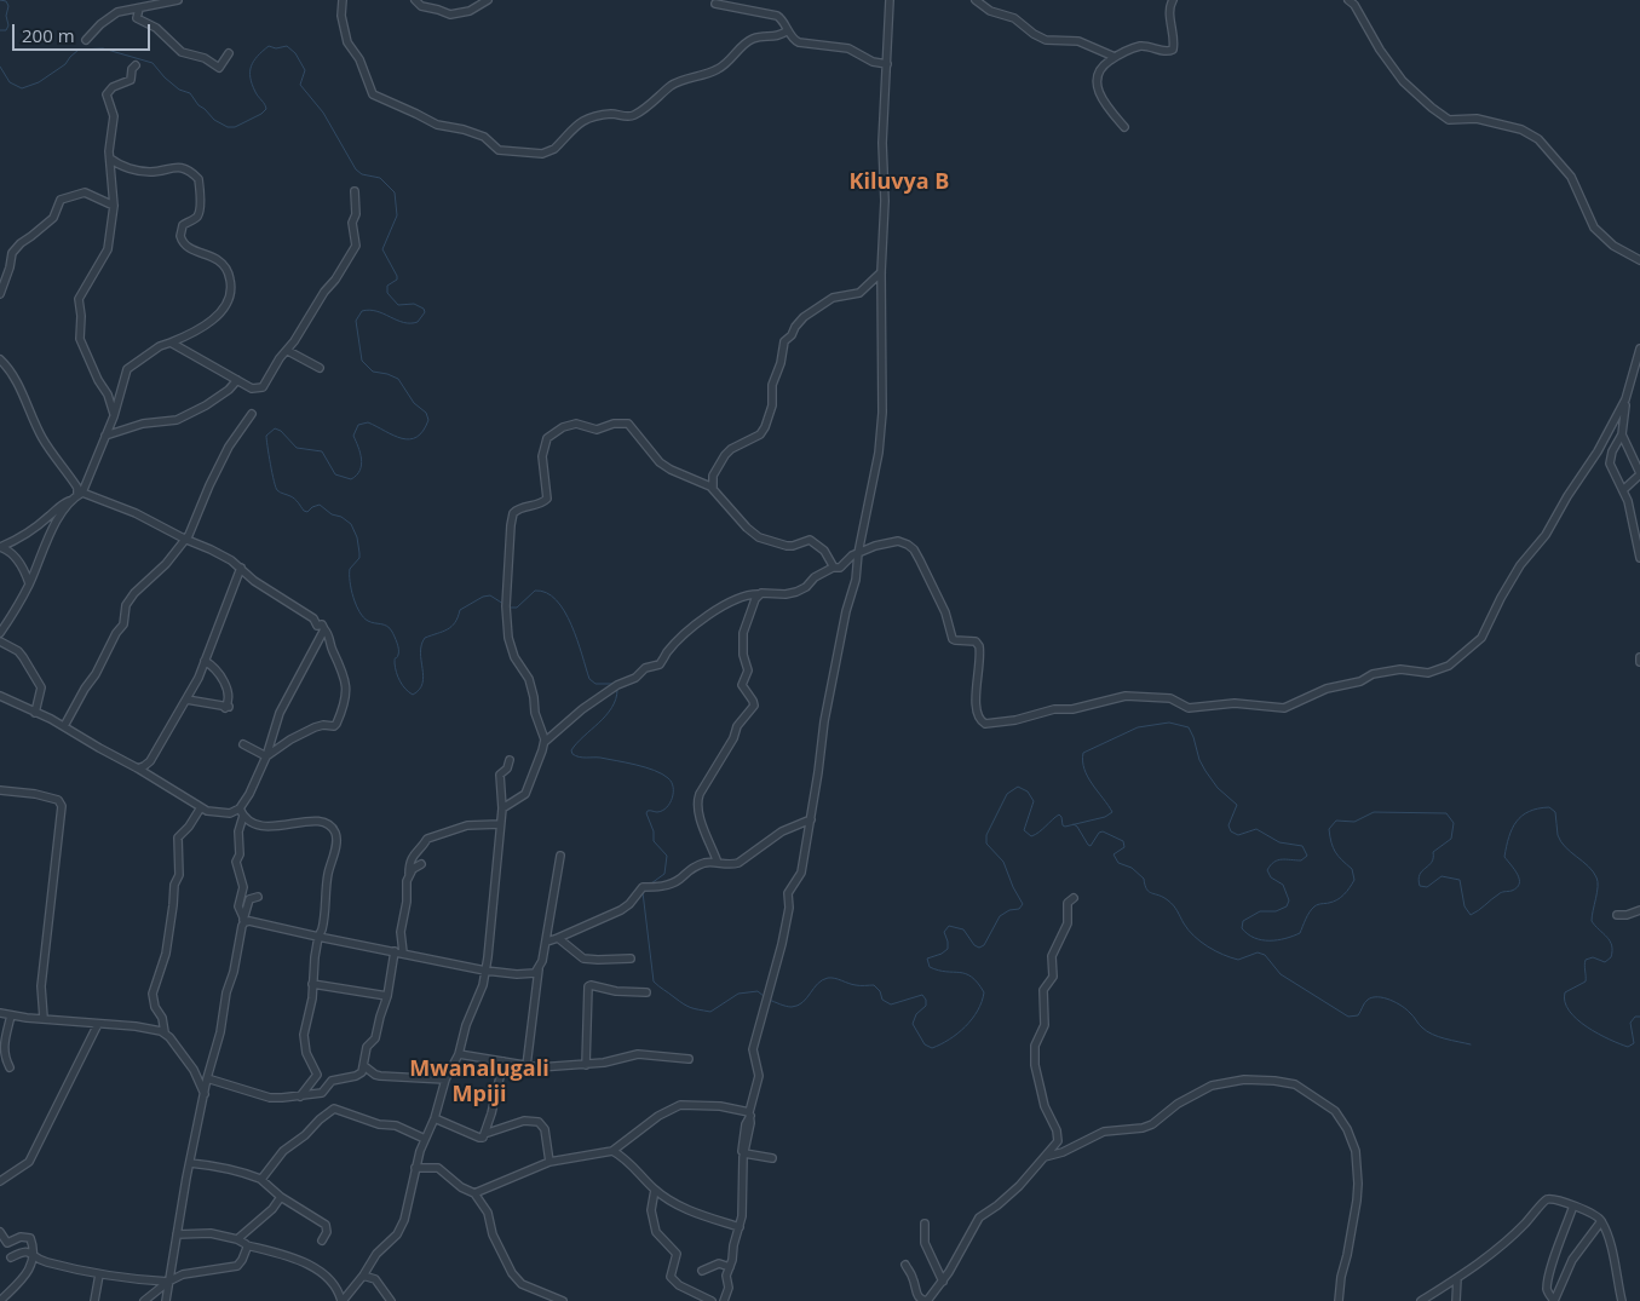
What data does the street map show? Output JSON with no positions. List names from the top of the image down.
{
  "districts": ["Kiluvya B", "Mwanalugali Mpiji"],
  "scale_bar": "200 m"
}
